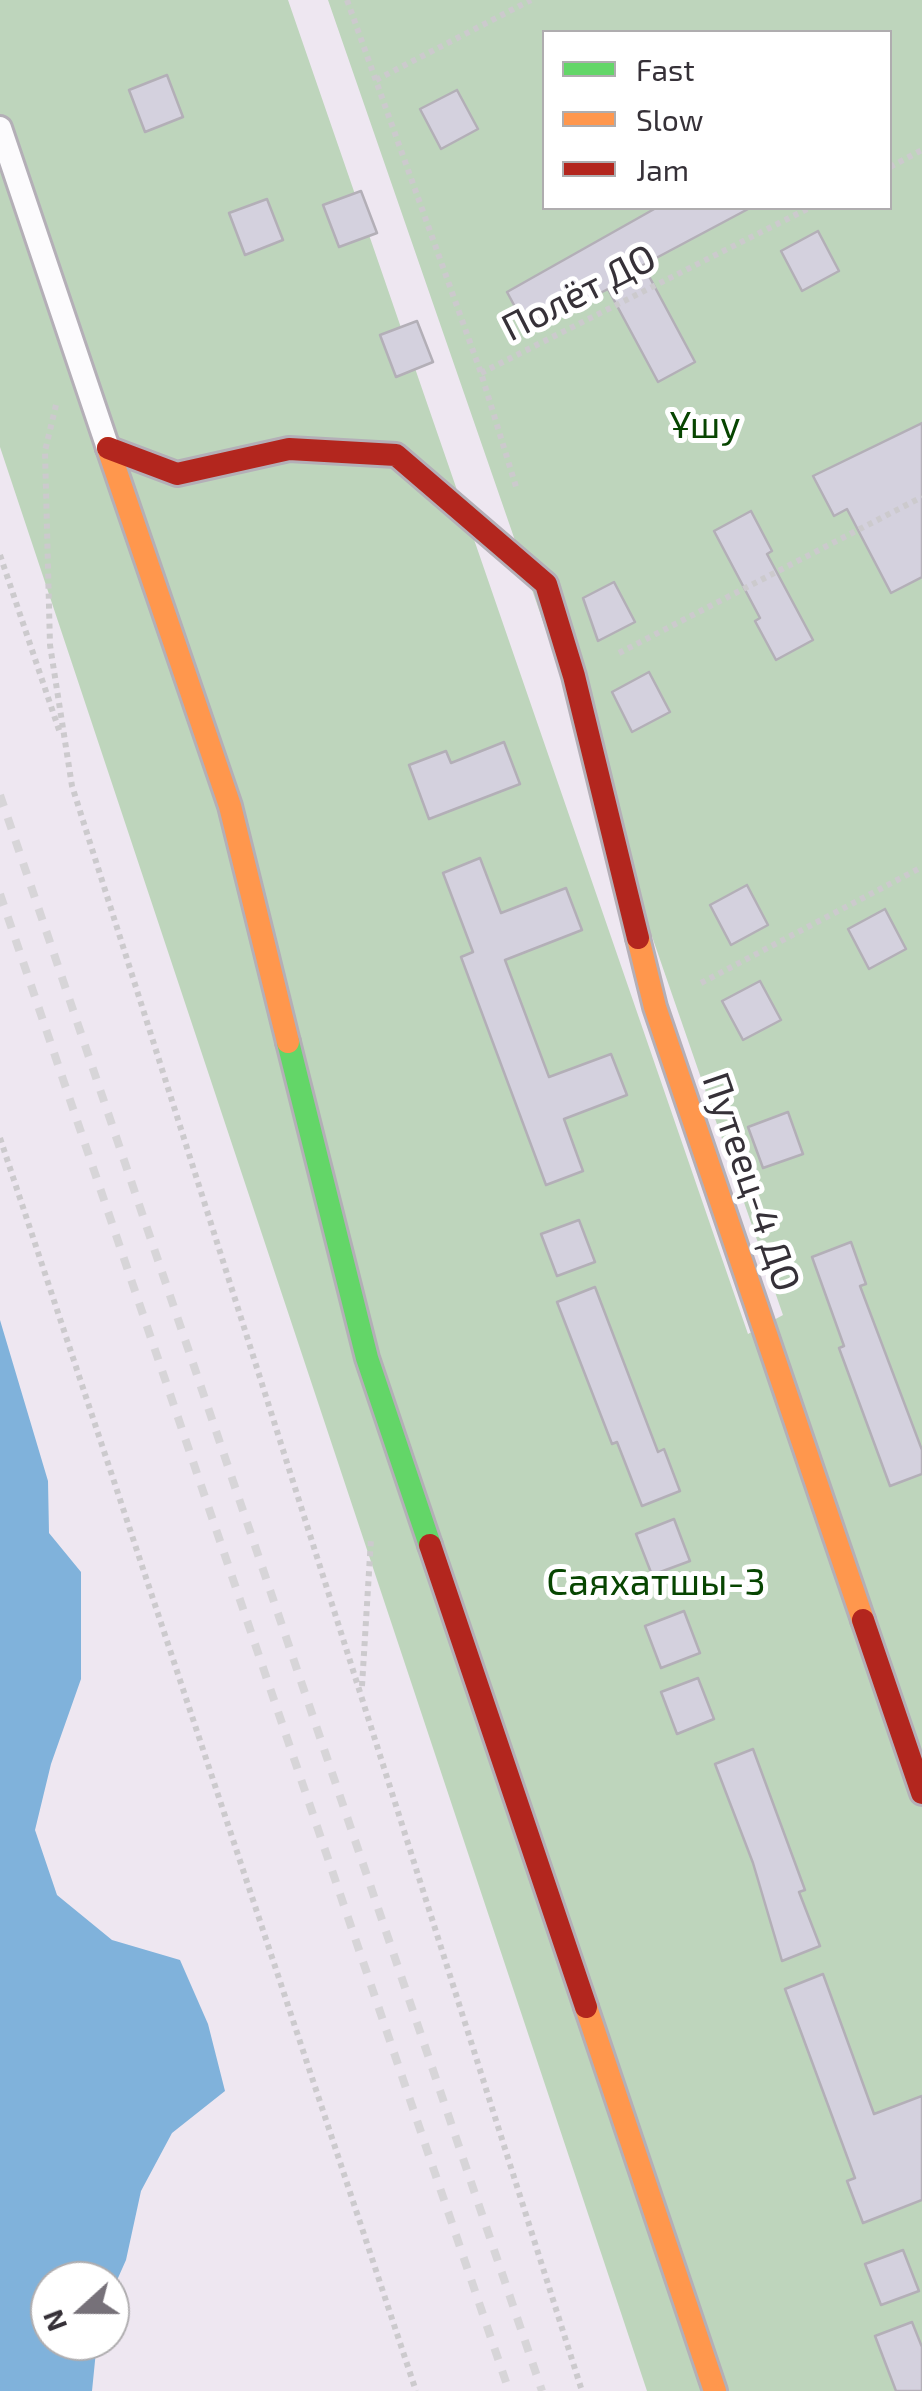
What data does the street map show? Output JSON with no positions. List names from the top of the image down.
{
  "streets": {
    "street": ["Путеец-4 ДО"],
    "path": ["Полёт ДО"]
  },
  "parks": ["Ұшу", "Саяхатшы-3"],
  "legend": ["Fast", "Slow", "Jam"],
  "north": "left"
}
